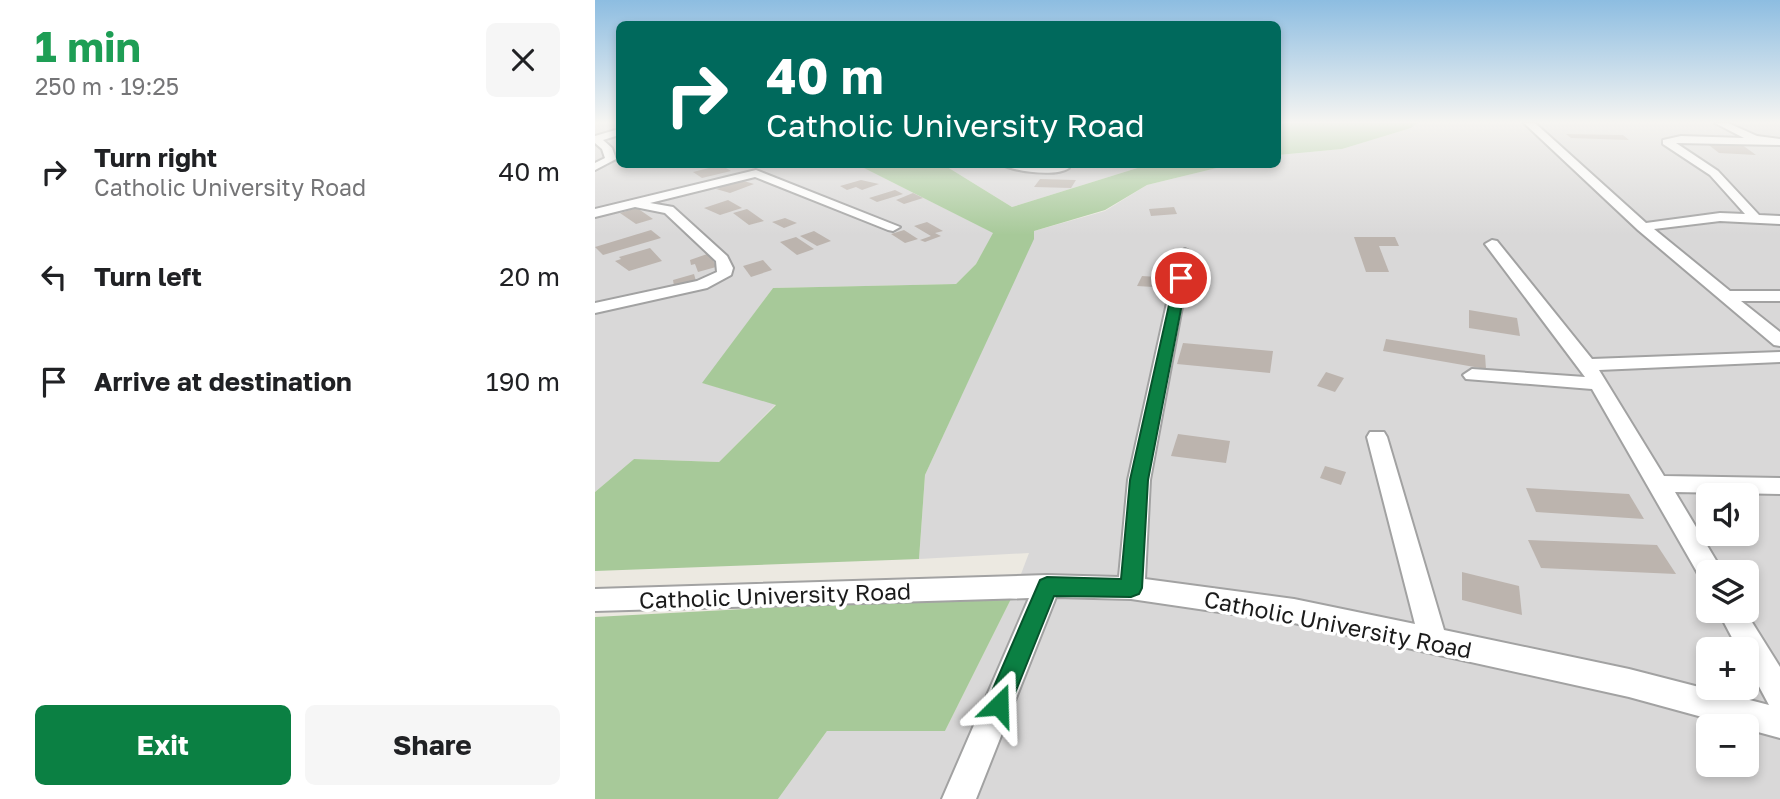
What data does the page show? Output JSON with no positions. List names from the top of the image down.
{
  "streets": {
    "street": ["Catholic University Road"]
  },
  "page": {
    "heading": ["1 min", "250 m · 19:25"],
    "turn": ["40 m", "Catholic University Road"],
    "list": [
      {
        "name": "Turn right",
        "note": "Catholic University Road",
        "value": "40 m"
      },
      {
        "name": "Turn left",
        "value": "20 m"
      },
      {
        "name": "Arrive at destination",
        "value": "190 m"
      }
    ],
    "map_buttons": ["+", "−"],
    "buttons": ["Exit", "Share"]
  }
}
